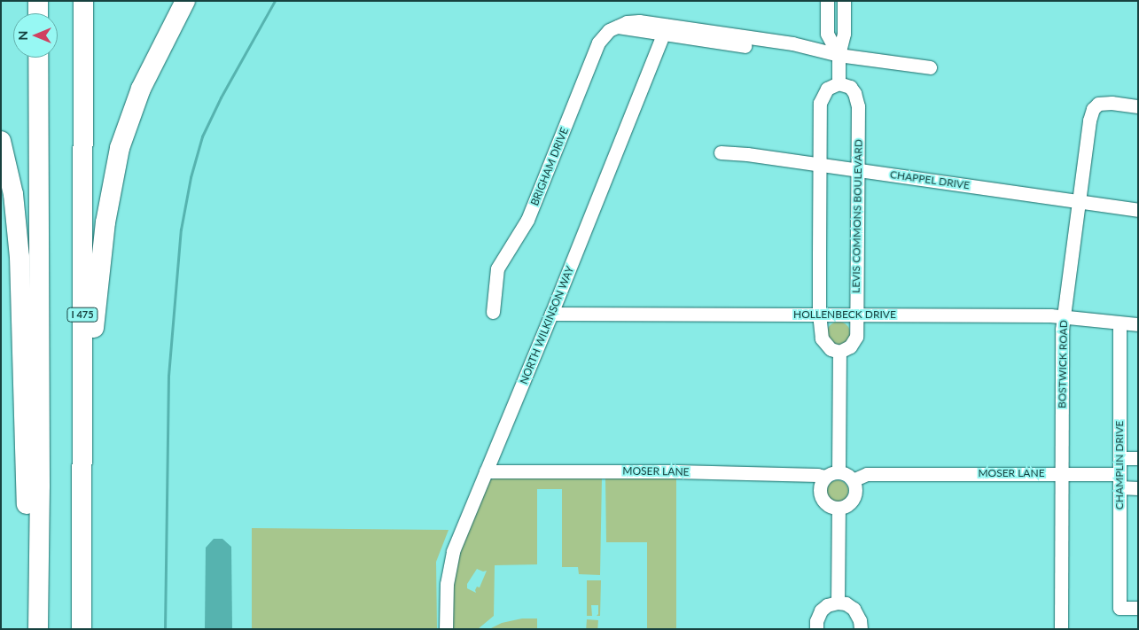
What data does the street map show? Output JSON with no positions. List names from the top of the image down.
{
  "streets": {
    "highway": ["I 475"],
    "street": [
      "BRIGHAM DRIVE",
      "CHAPPEL DRIVE",
      "LEVIS COMMONS BOULEVARD",
      "HOLLENBECK DRIVE",
      "NORTH WILKINSON WAY",
      "BOSTWICK ROAD",
      "CHAMPLIN DRIVE",
      "MOSER LANE"
    ]
  },
  "crossings": [
    ["BRIGHAM DRIVE", "NORTH WILKINSON WAY"],
    ["CHAPPEL DRIVE", "LEVIS COMMONS BOULEVARD"],
    ["CHAPPEL DRIVE", "BOSTWICK ROAD"],
    ["LEVIS COMMONS BOULEVARD", "HOLLENBECK DRIVE"],
    ["HOLLENBECK DRIVE", "NORTH WILKINSON WAY"],
    ["HOLLENBECK DRIVE", "BOSTWICK ROAD"],
    ["HOLLENBECK DRIVE", "CHAMPLIN DRIVE"],
    ["NORTH WILKINSON WAY", "MOSER LANE"],
    ["BOSTWICK ROAD", "MOSER LANE"],
    ["CHAMPLIN DRIVE", "MOSER LANE"]
  ],
  "north": "left"
}
